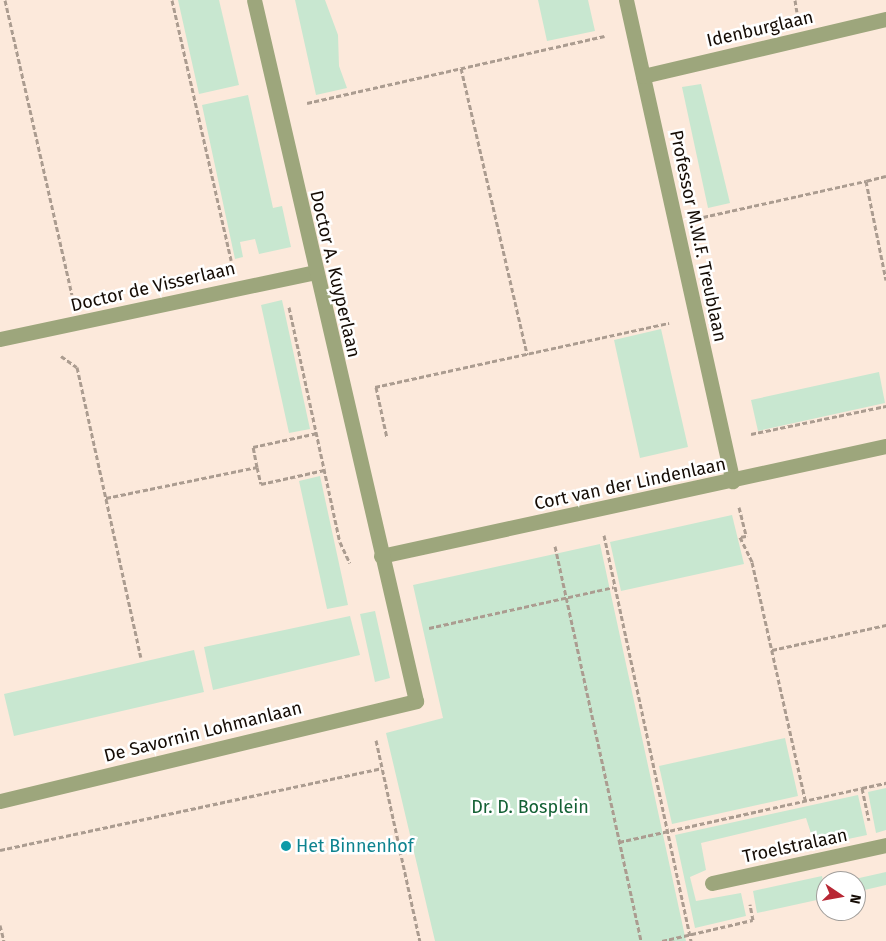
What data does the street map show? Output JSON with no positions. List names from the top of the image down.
{
  "streets": {
    "street": [
      "Idenburglaan",
      "Professor M.W.F. Treublaan",
      "Doctor A. Kuyperlaan",
      "Doctor de Visserlaan",
      "Cort van der Lindenlaan",
      "De Savornin Lohmanlaan",
      "Troelstralaan"
    ]
  },
  "crossings": [
    ["Idenburglaan", "Professor M.W.F. Treublaan"],
    ["Professor M.W.F. Treublaan", "Cort van der Lindenlaan"],
    ["Doctor A. Kuyperlaan", "Doctor de Visserlaan"],
    ["Doctor A. Kuyperlaan", "Cort van der Lindenlaan"],
    ["Doctor A. Kuyperlaan", "De Savornin Lohmanlaan"]
  ],
  "parks": ["Dr. D. Bosplein"],
  "places": ["Het Binnenhof"],
  "north": "right"
}
